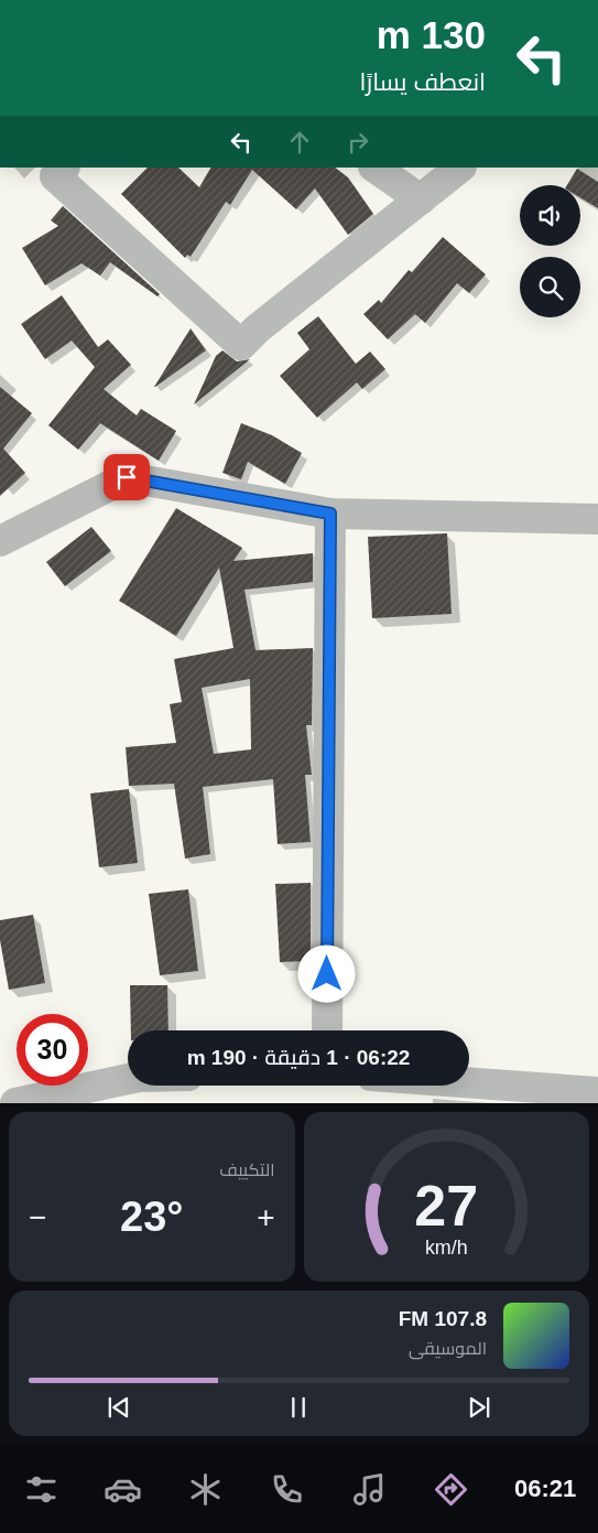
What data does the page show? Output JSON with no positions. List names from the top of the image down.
{
  "page": {
    "turn": ["130 m", "انعطف يسارًا"],
    "limit": "30",
    "trip": "06:22 · 1 دقيقة · 190 m",
    "tile": "التكييف",
    "heat": ["−", "23°", "+"],
    "song": ["107.8 FM", "الموسيقى"],
    "tabs": "06:21",
    "gauge": ["27", "km/h"]
  }
}
